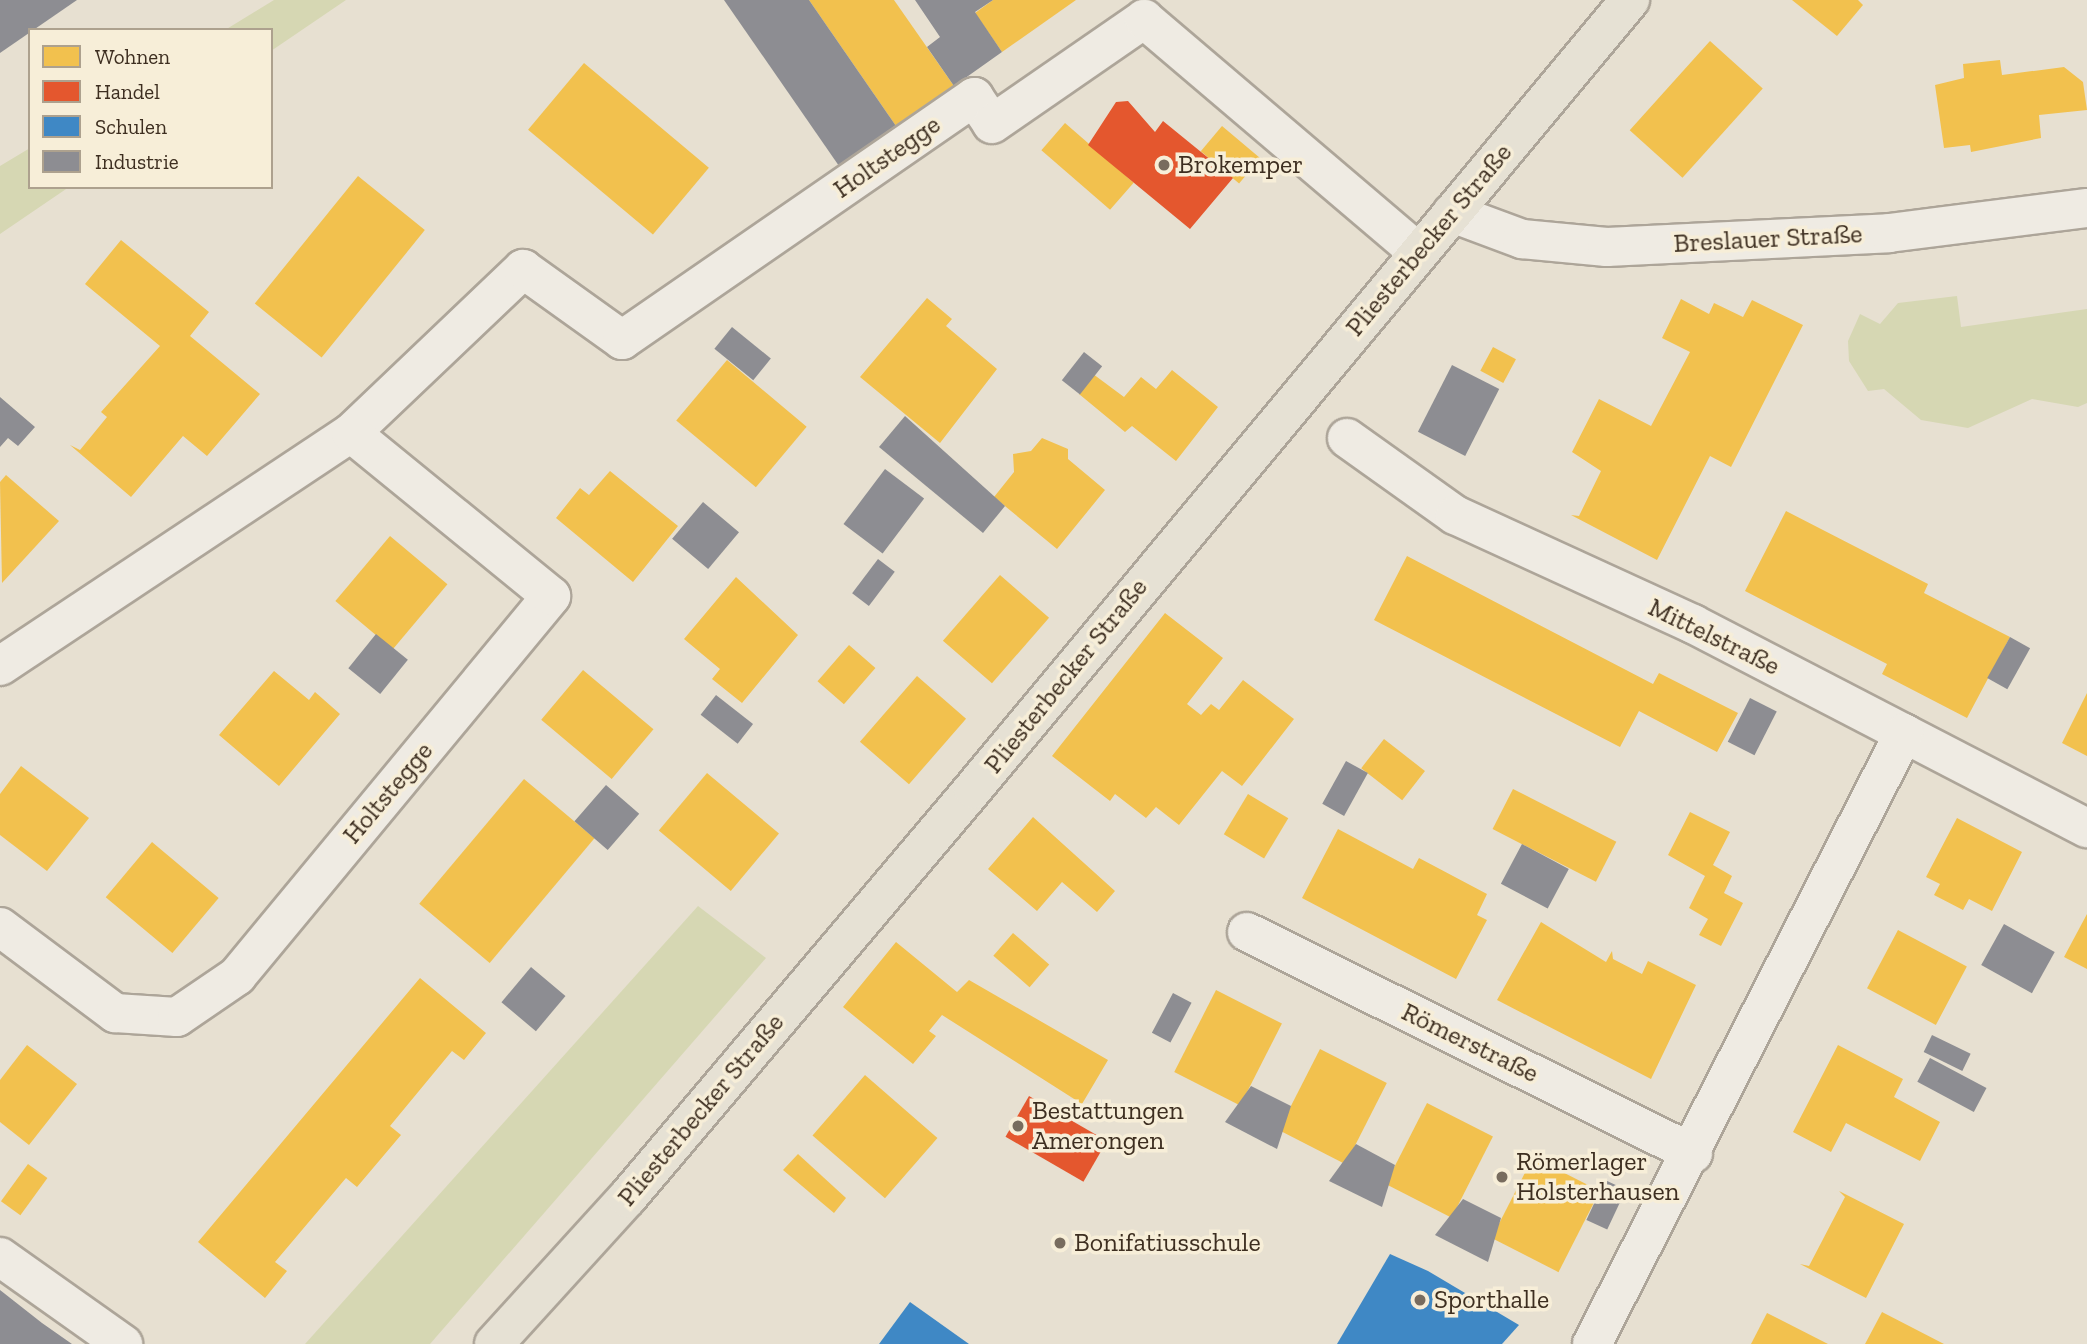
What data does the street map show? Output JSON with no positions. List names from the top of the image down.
{
  "streets": {
    "main road": ["Pliesterbecker Straße"],
    "street": [
      "Holtstegge",
      "Breslauer Straße",
      "Mittelstraße",
      "Römerstraße"
    ]
  },
  "crossings": [
    ["Holtstegge", "Pliesterbecker Straße"],
    ["Breslauer Straße", "Pliesterbecker Straße"]
  ],
  "places": [
    "Brokemper",
    "Bestattungen Amerongen",
    "Römerlager Holsterhausen",
    "Bonifatiusschule",
    "Sporthalle"
  ],
  "legend": [
    "Wohnen",
    "Handel",
    "Schulen",
    "Industrie"
  ]
}
